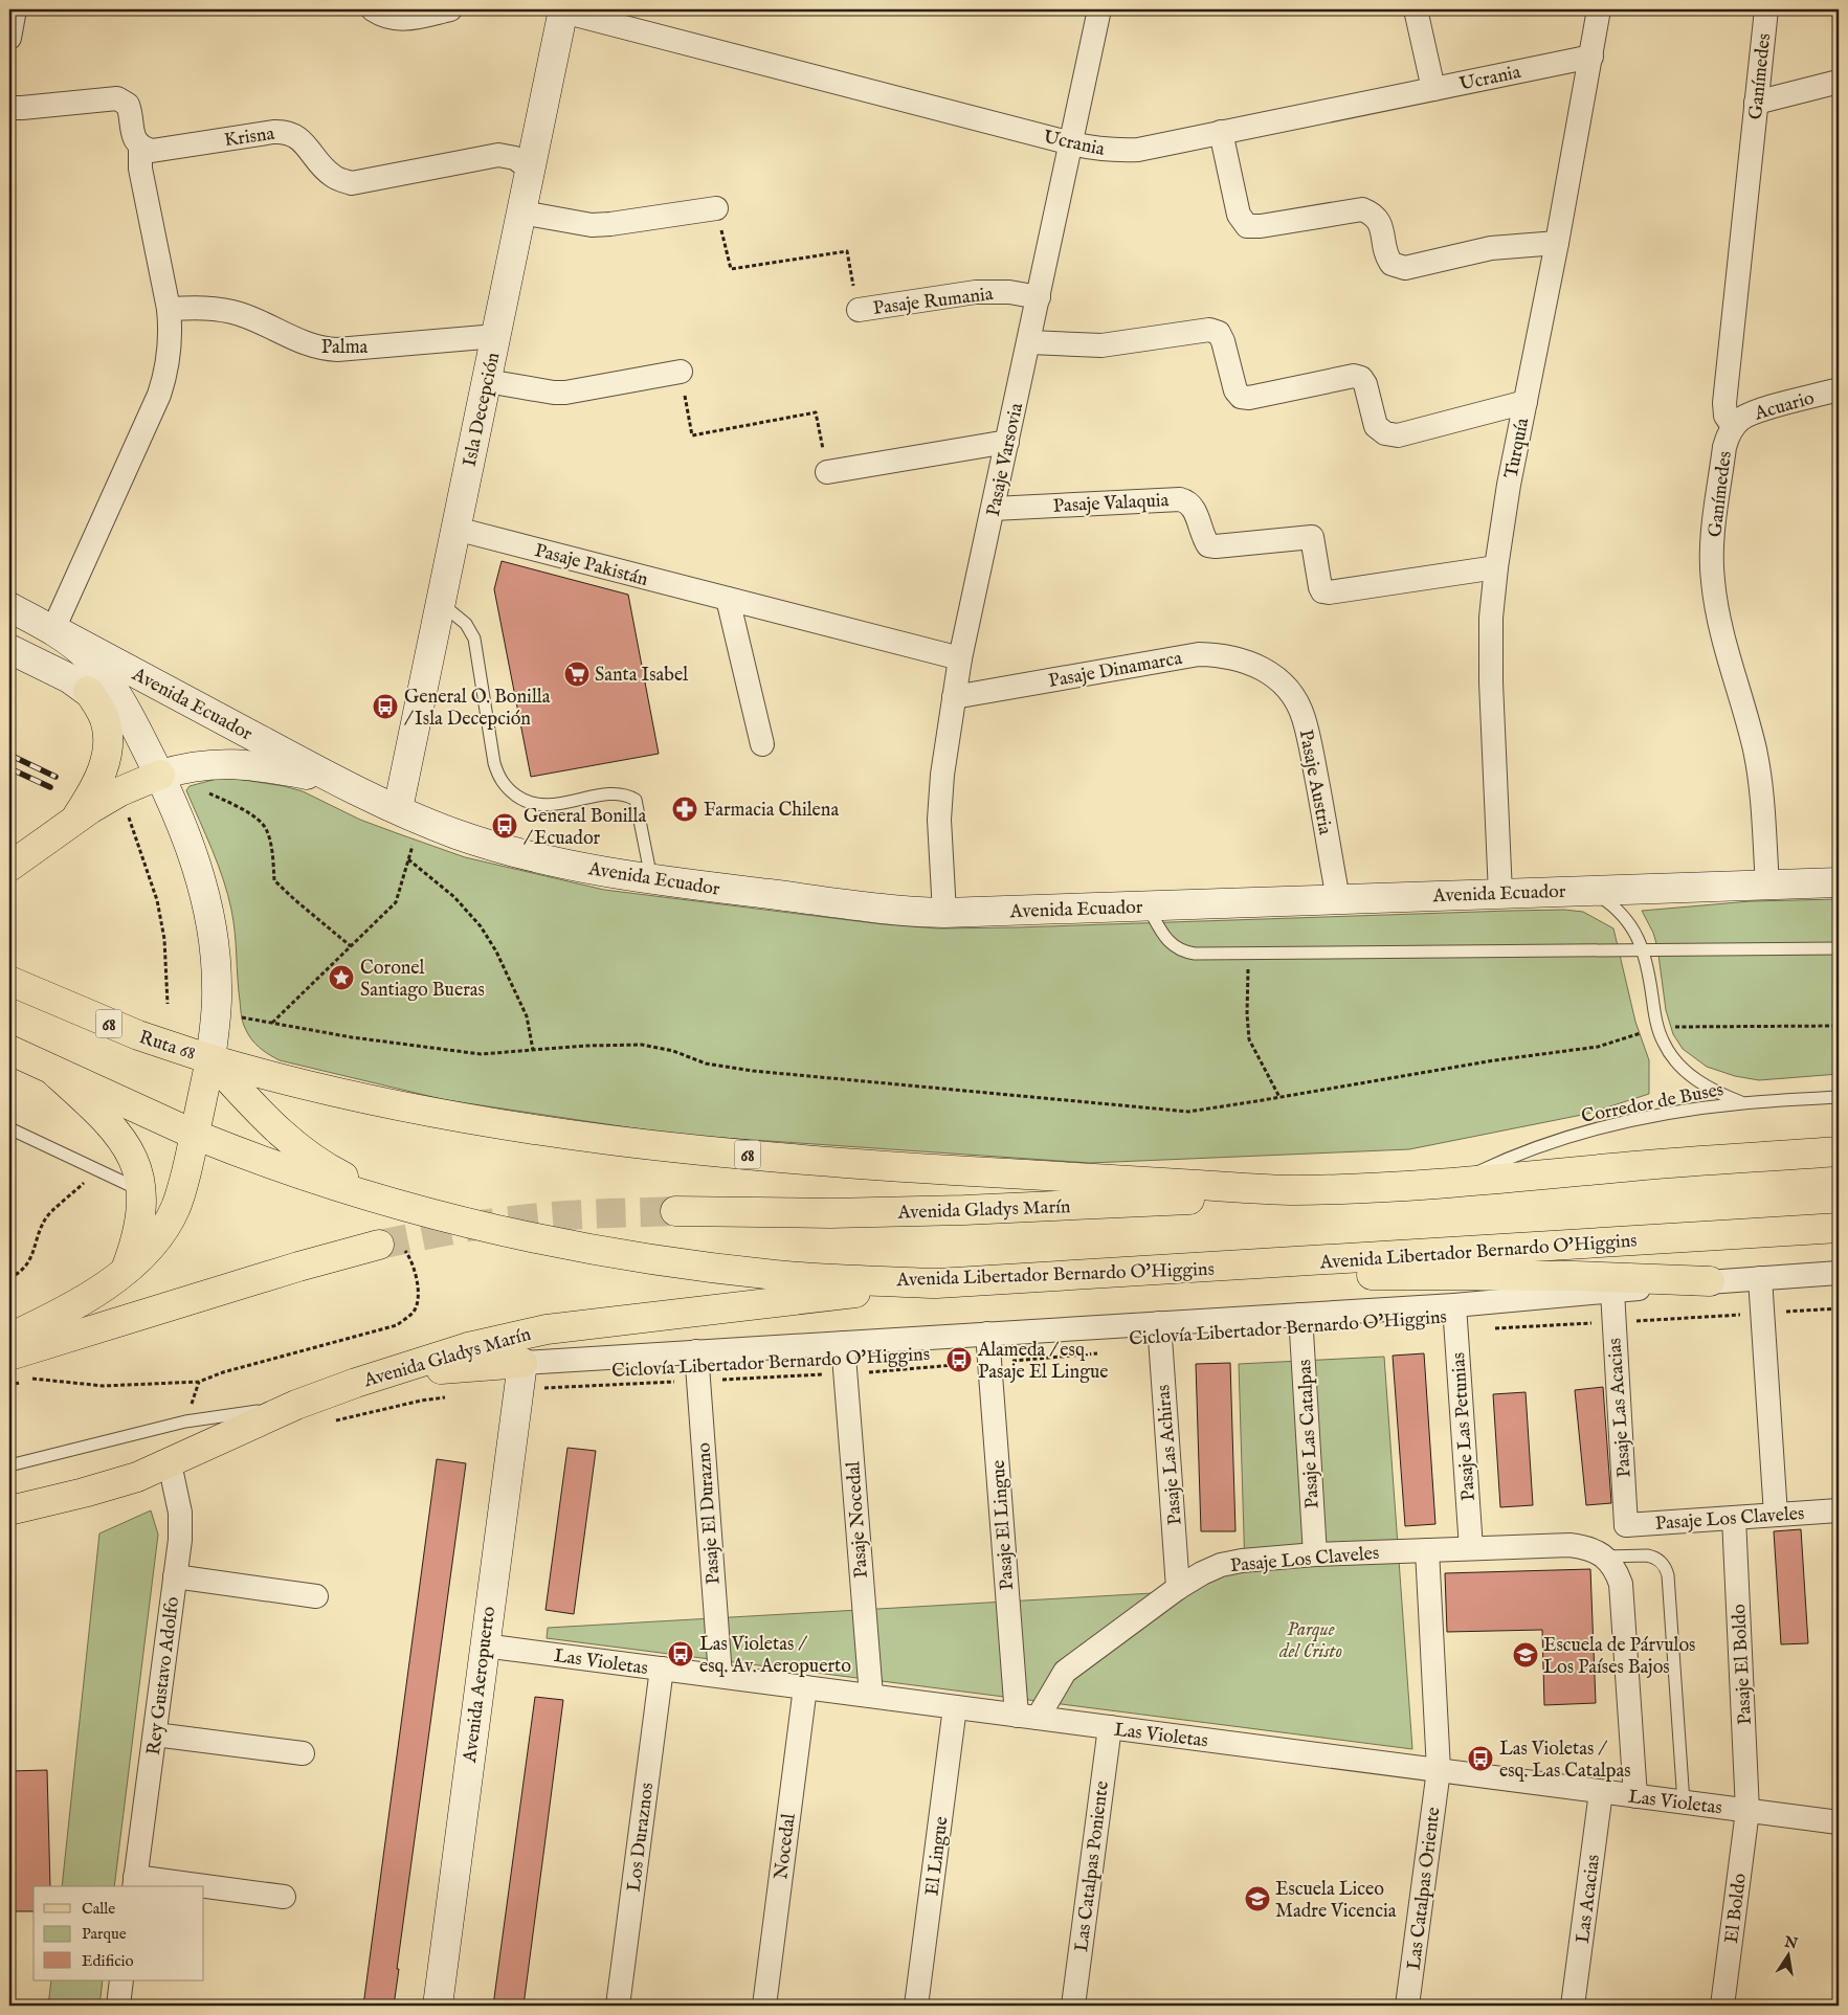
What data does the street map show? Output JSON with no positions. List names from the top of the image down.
{
  "streets": {
    "main road": [
      "Isla Decepción",
      "Avenida Ecuador",
      "68",
      "Ruta 68",
      "Avenida Gladys Marín",
      "Avenida Libertador Bernardo O'Higgins",
      "Avenida Aeropuerto"
    ],
    "street": [
      "Ganímedes",
      "Ucrania",
      "Krisna",
      "Pasaje Rumania",
      "Palma",
      "Acuario",
      "Turquía",
      "Pasaje Varsovia",
      "Pasaje Valaquia",
      "Pasaje Pakistán",
      "Pasaje Dinamarca",
      "Pasaje Austria",
      "Pasaje Las Acacias",
      "Pasaje Las Petunias",
      "Pasaje Las Catalpas",
      "Pasaje Las Achiras",
      "Pasaje El Durazno",
      "Pasaje Los Claveles",
      "Pasaje Nocedal",
      "Pasaje El Lingue",
      "Las Violetas",
      "Pasaje El Boldo",
      "Rey Gustavo Adolfo",
      "Los Duraznos",
      "Nocedal",
      "El Lingue",
      "Las Catalpas Poniente",
      "Las Catalpas Oriente",
      "Las Acacias",
      "El Boldo"
    ],
    "lane": ["Corredor de Buses"],
    "path": ["Ciclovía Libertador Bernardo O'Higgins"]
  },
  "crossings": [
    ["Ganímedes", "Acuario"],
    ["Ganímedes", "Avenida Ecuador"],
    ["Ucrania", "Isla Decepción"],
    ["Ucrania", "Turquía"],
    ["Ucrania", "Pasaje Varsovia"],
    ["Krisna", "Isla Decepción"],
    ["Pasaje Rumania", "Pasaje Varsovia"],
    ["Palma", "Isla Decepción"],
    ["Isla Decepción", "Pasaje Pakistán"],
    ["Isla Decepción", "Avenida Ecuador"],
    ["Turquía", "Pasaje Valaquia"],
    ["Turquía", "Avenida Ecuador"],
    ["Pasaje Varsovia", "Pasaje Valaquia"],
    ["Pasaje Varsovia", "Pasaje Pakistán"],
    ["Pasaje Varsovia", "Pasaje Dinamarca"],
    ["Pasaje Varsovia", "Avenida Ecuador"],
    ["Pasaje Dinamarca", "Pasaje Austria"],
    ["Avenida Ecuador", "Pasaje Austria"],
    ["68", "Ruta 68"],
    ["68", "Avenida Gladys Marín"],
    ["Avenida Gladys Marín", "Avenida Libertador Bernardo O'Higgins"],
    ["Avenida Gladys Marín", "Rey Gustavo Adolfo"],
    ["Ciclovía Libertador Bernardo O'Higgins", "Pasaje Las Acacias"],
    ["Ciclovía Libertador Bernardo O'Higgins", "Pasaje Las Petunias"],
    ["Ciclovía Libertador Bernardo O'Higgins", "Pasaje El Durazno"],
    ["Ciclovía Libertador Bernardo O'Higgins", "Pasaje Nocedal"],
    ["Ciclovía Libertador Bernardo O'Higgins", "Pasaje El Lingue"],
    ["Ciclovía Libertador Bernardo O'Higgins", "Avenida Aeropuerto"],
    ["Pasaje Las Acacias", "Pasaje Los Claveles"],
    ["Pasaje Las Petunias", "Pasaje Los Claveles"],
    ["Pasaje Las Catalpas", "Pasaje Los Claveles"],
    ["Pasaje Las Achiras", "Pasaje Los Claveles"],
    ["Pasaje El Durazno", "Las Violetas"],
    ["Pasaje Los Claveles", "Pasaje El Lingue"],
    ["Pasaje Los Claveles", "Las Violetas"],
    ["Pasaje Los Claveles", "Pasaje El Boldo"],
    ["Pasaje Nocedal", "Las Violetas"],
    ["Pasaje El Lingue", "Las Violetas"],
    ["Las Violetas", "Pasaje El Boldo"],
    ["Las Violetas", "Avenida Aeropuerto"],
    ["Las Violetas", "Los Duraznos"],
    ["Las Violetas", "Nocedal"],
    ["Las Violetas", "El Lingue"],
    ["Las Violetas", "Las Catalpas Poniente"],
    ["Las Violetas", "Las Catalpas Oriente"],
    ["Las Violetas", "Las Acacias"],
    ["Las Violetas", "El Boldo"],
    ["Pasaje El Boldo", "El Boldo"]
  ],
  "parks": ["Parque del Cristo"],
  "places": {
    "supermarket": ["Santa Isabel"],
    "bus stop": [
      "General O. Bonilla / Isla Decepción",
      "General Bonilla / Ecuador",
      "Alameda / esq. Pasaje El Lingue",
      "Las Violetas / esq. Av. Aeropuerto",
      "Las Violetas / esq. Las Catalpas"
    ],
    "pharmacy": ["Farmacia Chilena"],
    "place": ["Coronel Santiago Bueras"],
    "school or university": ["Escuela de Párvulos Los Países Bajos", "Escuela Liceo Madre Vicencia"]
  },
  "legend": ["Calle", "Parque", "Edificio"],
  "north": "top"
}
